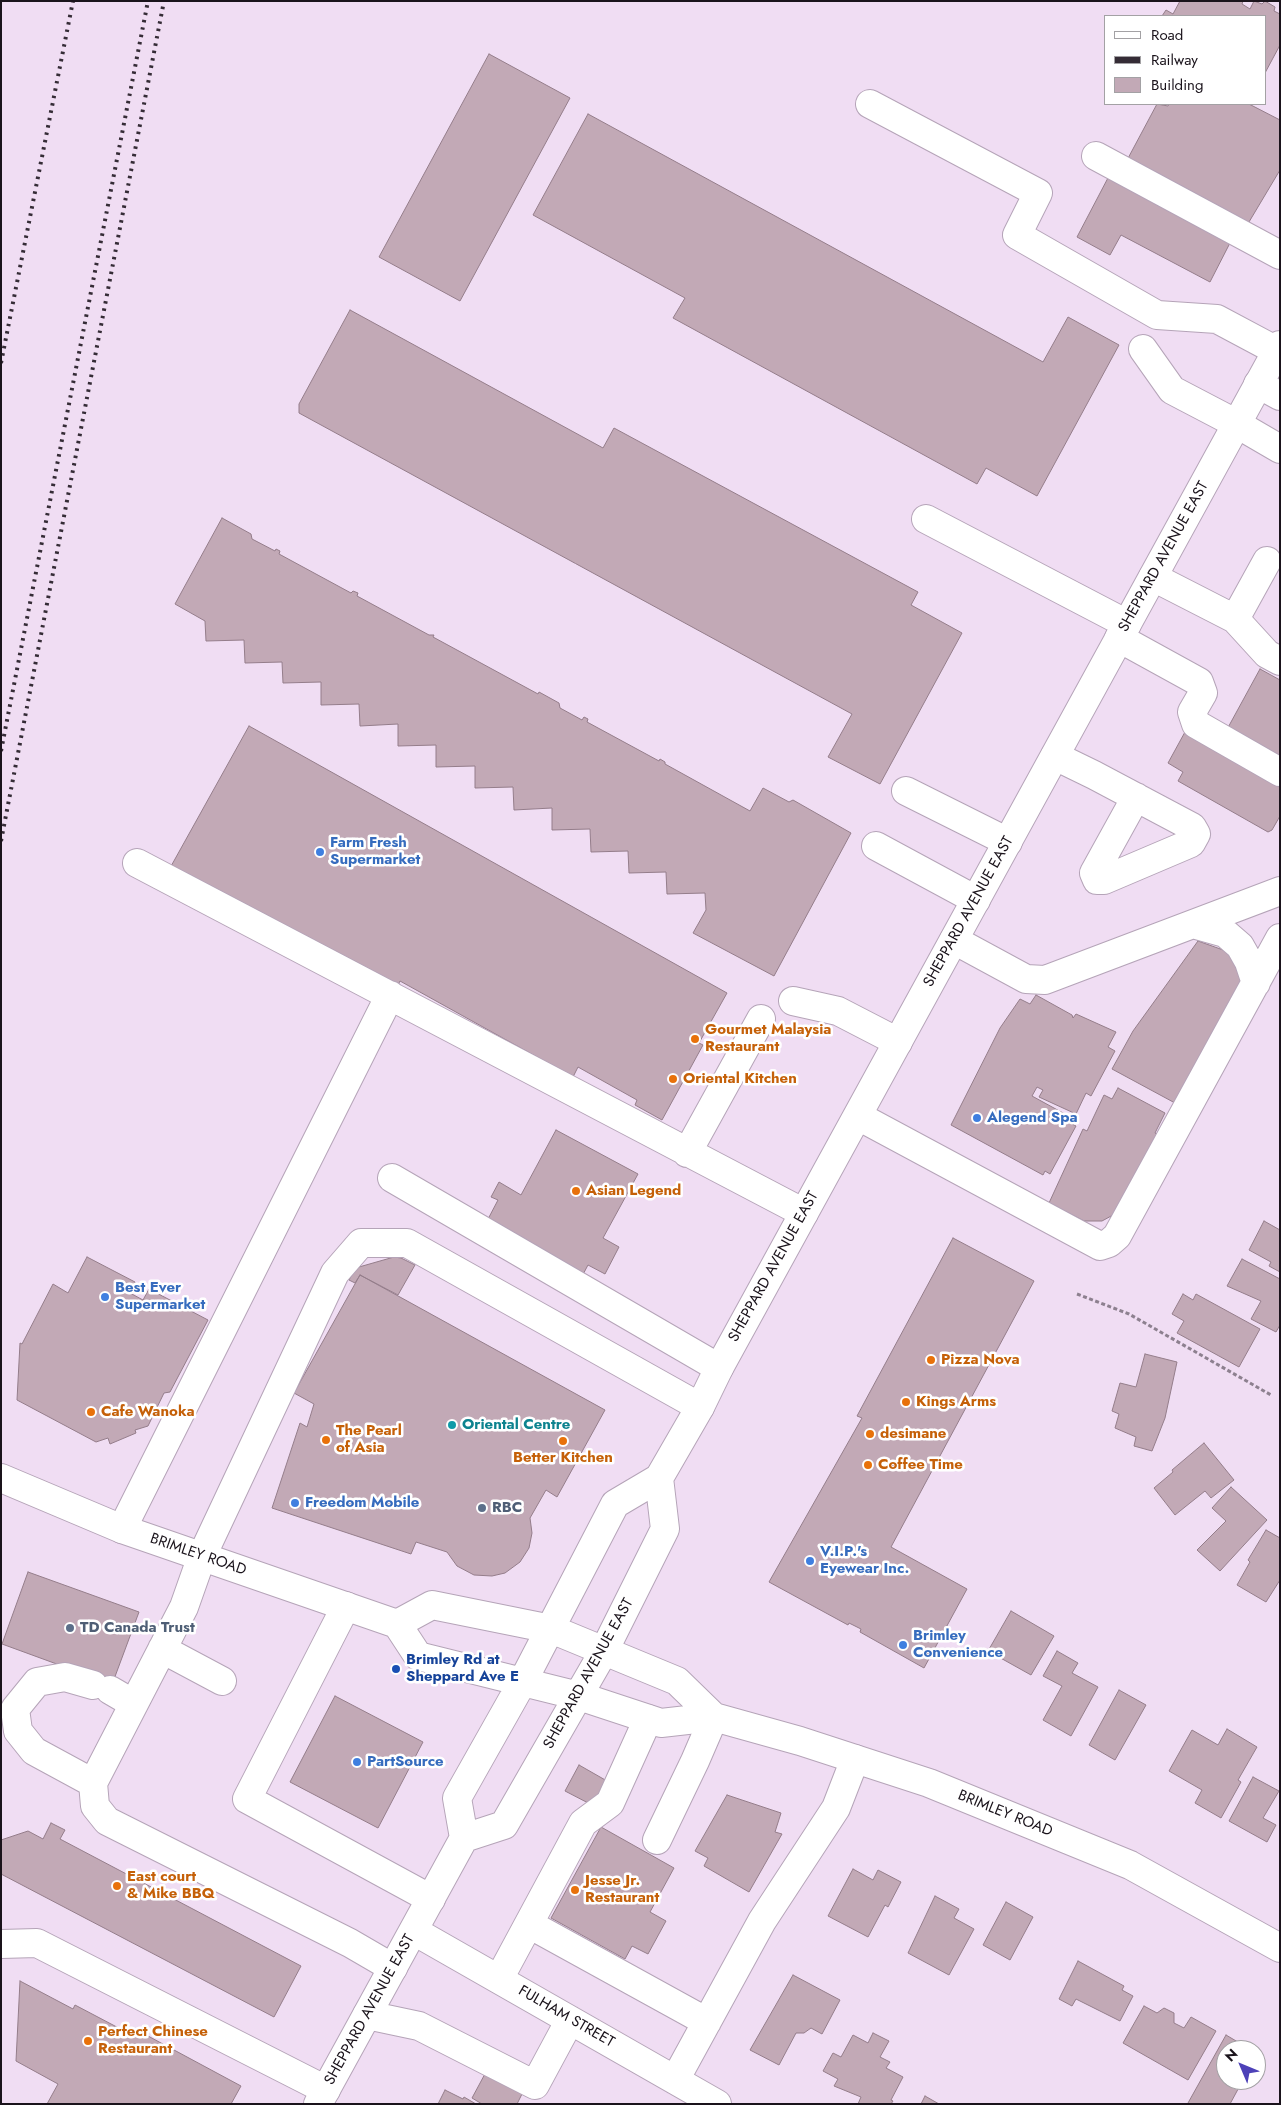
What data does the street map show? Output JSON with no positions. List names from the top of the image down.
{
  "streets": {
    "main road": ["SHEPPARD AVENUE EAST", "BRIMLEY ROAD", "FULHAM STREET"]
  },
  "crossings": [
    ["SHEPPARD AVENUE EAST", "BRIMLEY ROAD"],
    ["SHEPPARD AVENUE EAST", "FULHAM STREET"]
  ],
  "places": [
    "Farm Fresh Supermarket",
    "Gourmet Malaysia Restaurant",
    "Oriental Kitchen",
    "Alegend Spa",
    "Asian Legend",
    "Best Ever Supermarket",
    "Pizza Nova",
    "Kings Arms",
    "Cafe Wanoka",
    "Oriental Centre",
    "desimane",
    "The Pearl of Asia",
    "Better Kitchen",
    "Coffee Time",
    "Freedom Mobile",
    "RBC",
    "V.I.P.'s Eyewear Inc.",
    "TD Canada Trust",
    "Brimley Convenience",
    "Brimley Rd at Sheppard Ave E",
    "PartSource",
    "East court & Mike BBQ",
    "Jesse Jr. Restaurant",
    "Perfect Chinese Restaurant"
  ],
  "legend": ["Road", "Railway", "Building"],
  "north": "top left"
}
